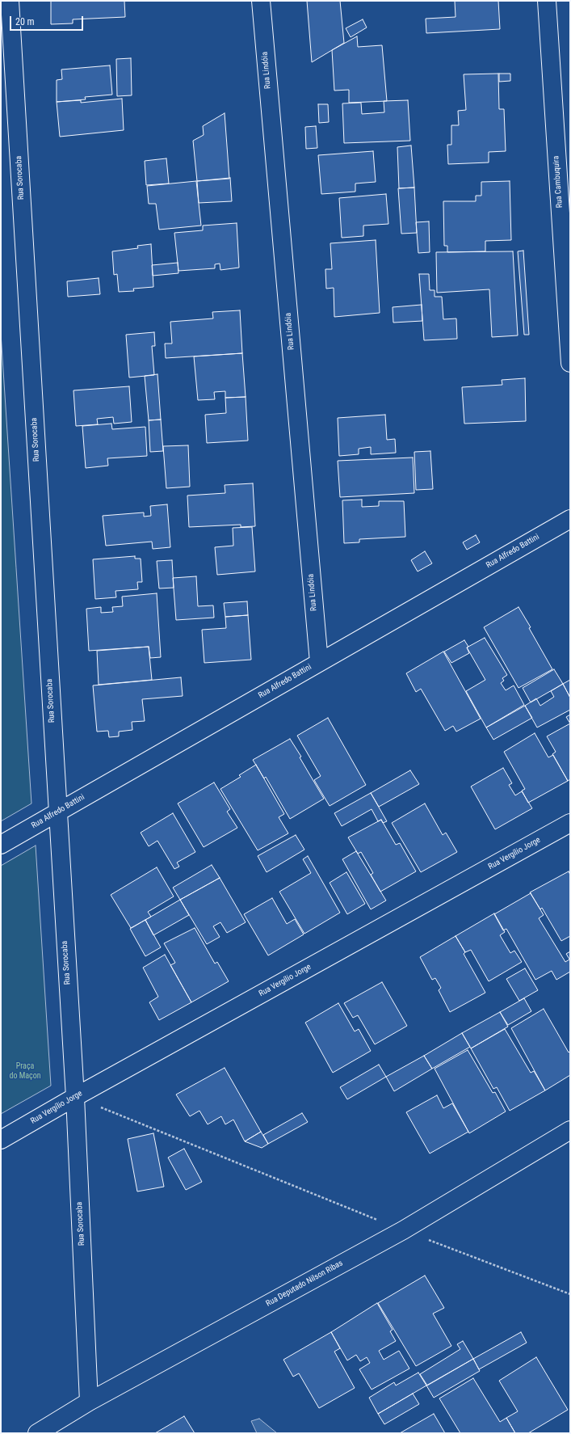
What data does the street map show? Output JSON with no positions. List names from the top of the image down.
{
  "streets": {
    "street": [
      "Rua Lindóia",
      "Rua Sorocaba",
      "Rua Cambuquira",
      "Rua Alfredo Battini",
      "Rua Vergílio Jorge",
      "Rua Deputado Nilson Ribas"
    ]
  },
  "crossings": [
    ["Rua Lindóia", "Rua Alfredo Battini"],
    ["Rua Sorocaba", "Rua Alfredo Battini"],
    ["Rua Sorocaba", "Rua Vergílio Jorge"],
    ["Rua Sorocaba", "Rua Deputado Nilson Ribas"]
  ],
  "parks": ["Praça do Maçon"],
  "scale_bar": "20 m"
}
